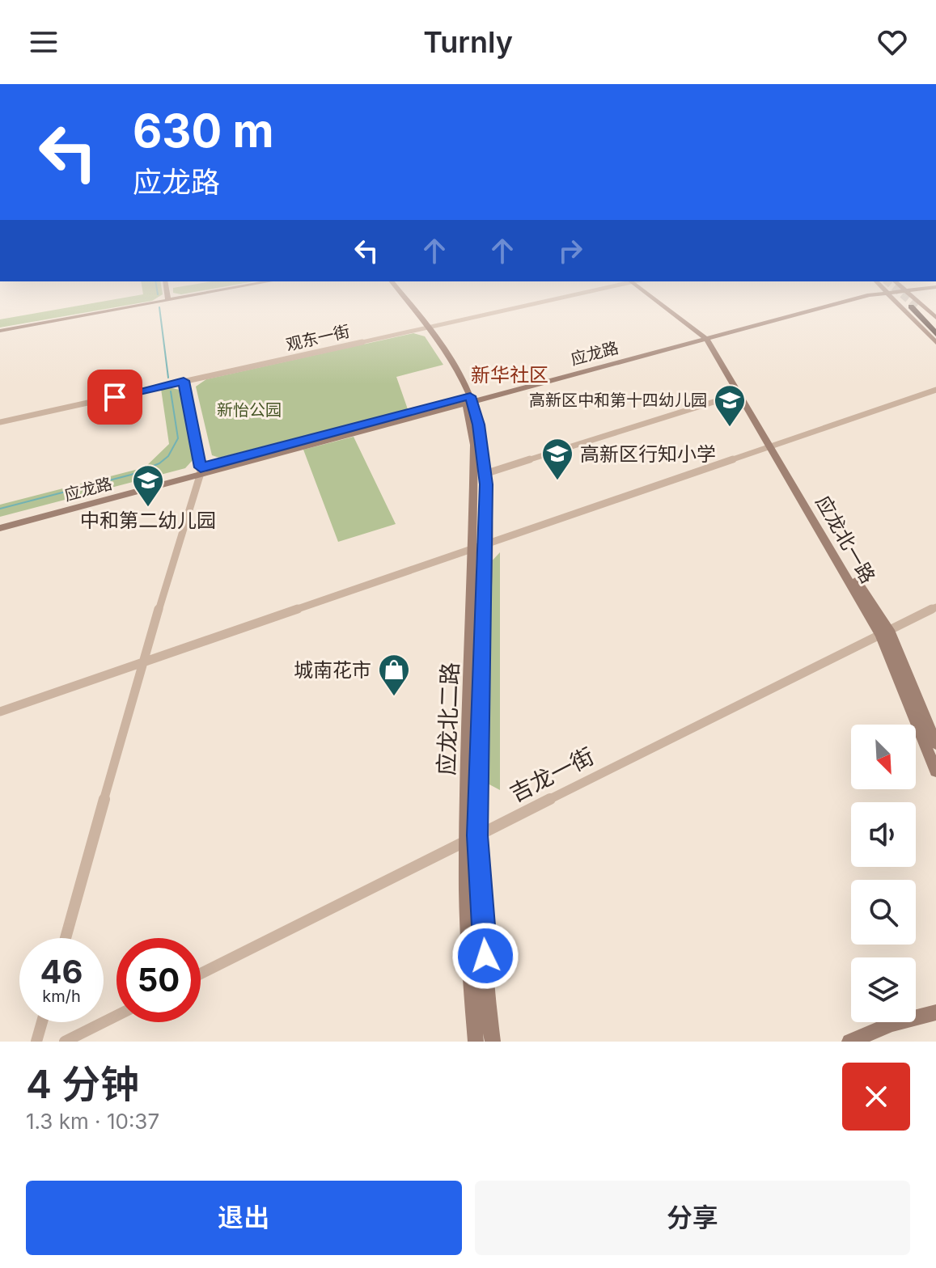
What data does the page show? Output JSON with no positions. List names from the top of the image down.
{
  "streets": {
    "street": [
      "观东一街",
      "应龙路",
      "应龙北一路",
      "应龙北二路",
      "吉龙一街"
    ]
  },
  "crossings": [
    ["应龙路", "应龙北一路"],
    ["应龙路", "应龙北二路"],
    ["应龙北一路", "吉龙一街"],
    ["应龙北二路", "吉龙一街"]
  ],
  "districts": ["新华社区"],
  "parks": ["新怡公园"],
  "places": {
    "school or university": ["高新区中和第十四幼儿园", "高新区行知小学", "中和第二幼儿园"],
    "shop": ["城南花市"]
  },
  "north": "bottom right",
  "page": {
    "header": "Turnly",
    "turn": ["630 m", "应龙路"],
    "speed": "46 km/h",
    "limit": "50",
    "heading": ["4 分钟", "1.3 km · 10:37"],
    "buttons": ["退出", "分享"]
  }
}
